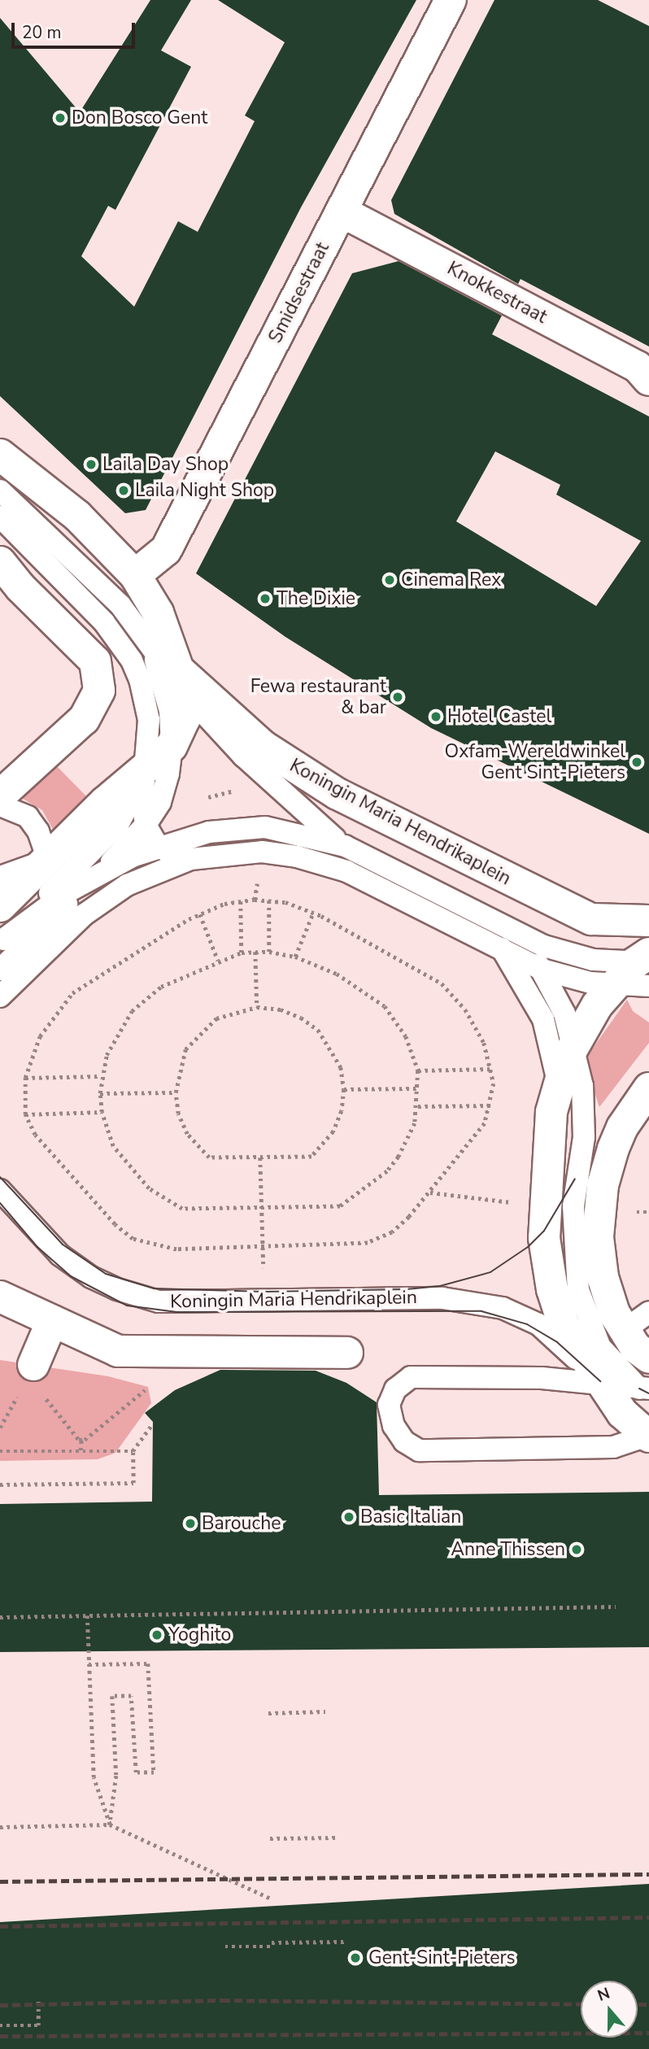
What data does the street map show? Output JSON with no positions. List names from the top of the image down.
{
  "streets": {
    "street": ["Smidsestraat", "Knokkestraat", "Koningin Maria Hendrikaplein"]
  },
  "crossings": [
    ["Smidsestraat", "Knokkestraat"],
    ["Smidsestraat", "Koningin Maria Hendrikaplein"]
  ],
  "places": [
    "Don Bosco Gent",
    "Laila Day Shop",
    "Laila Night Shop",
    "Cinema Rex",
    "The Dixie",
    "Fewa restaurant & bar",
    "Hotel Castel",
    "Oxfam-Wereldwinkel Gent Sint-Pieters",
    "Basic Italian",
    "Barouche",
    "Anne Thissen",
    "Yoghito",
    "Gent-Sint-Pieters"
  ],
  "scale_bar": "20 m",
  "north": "top"
}
